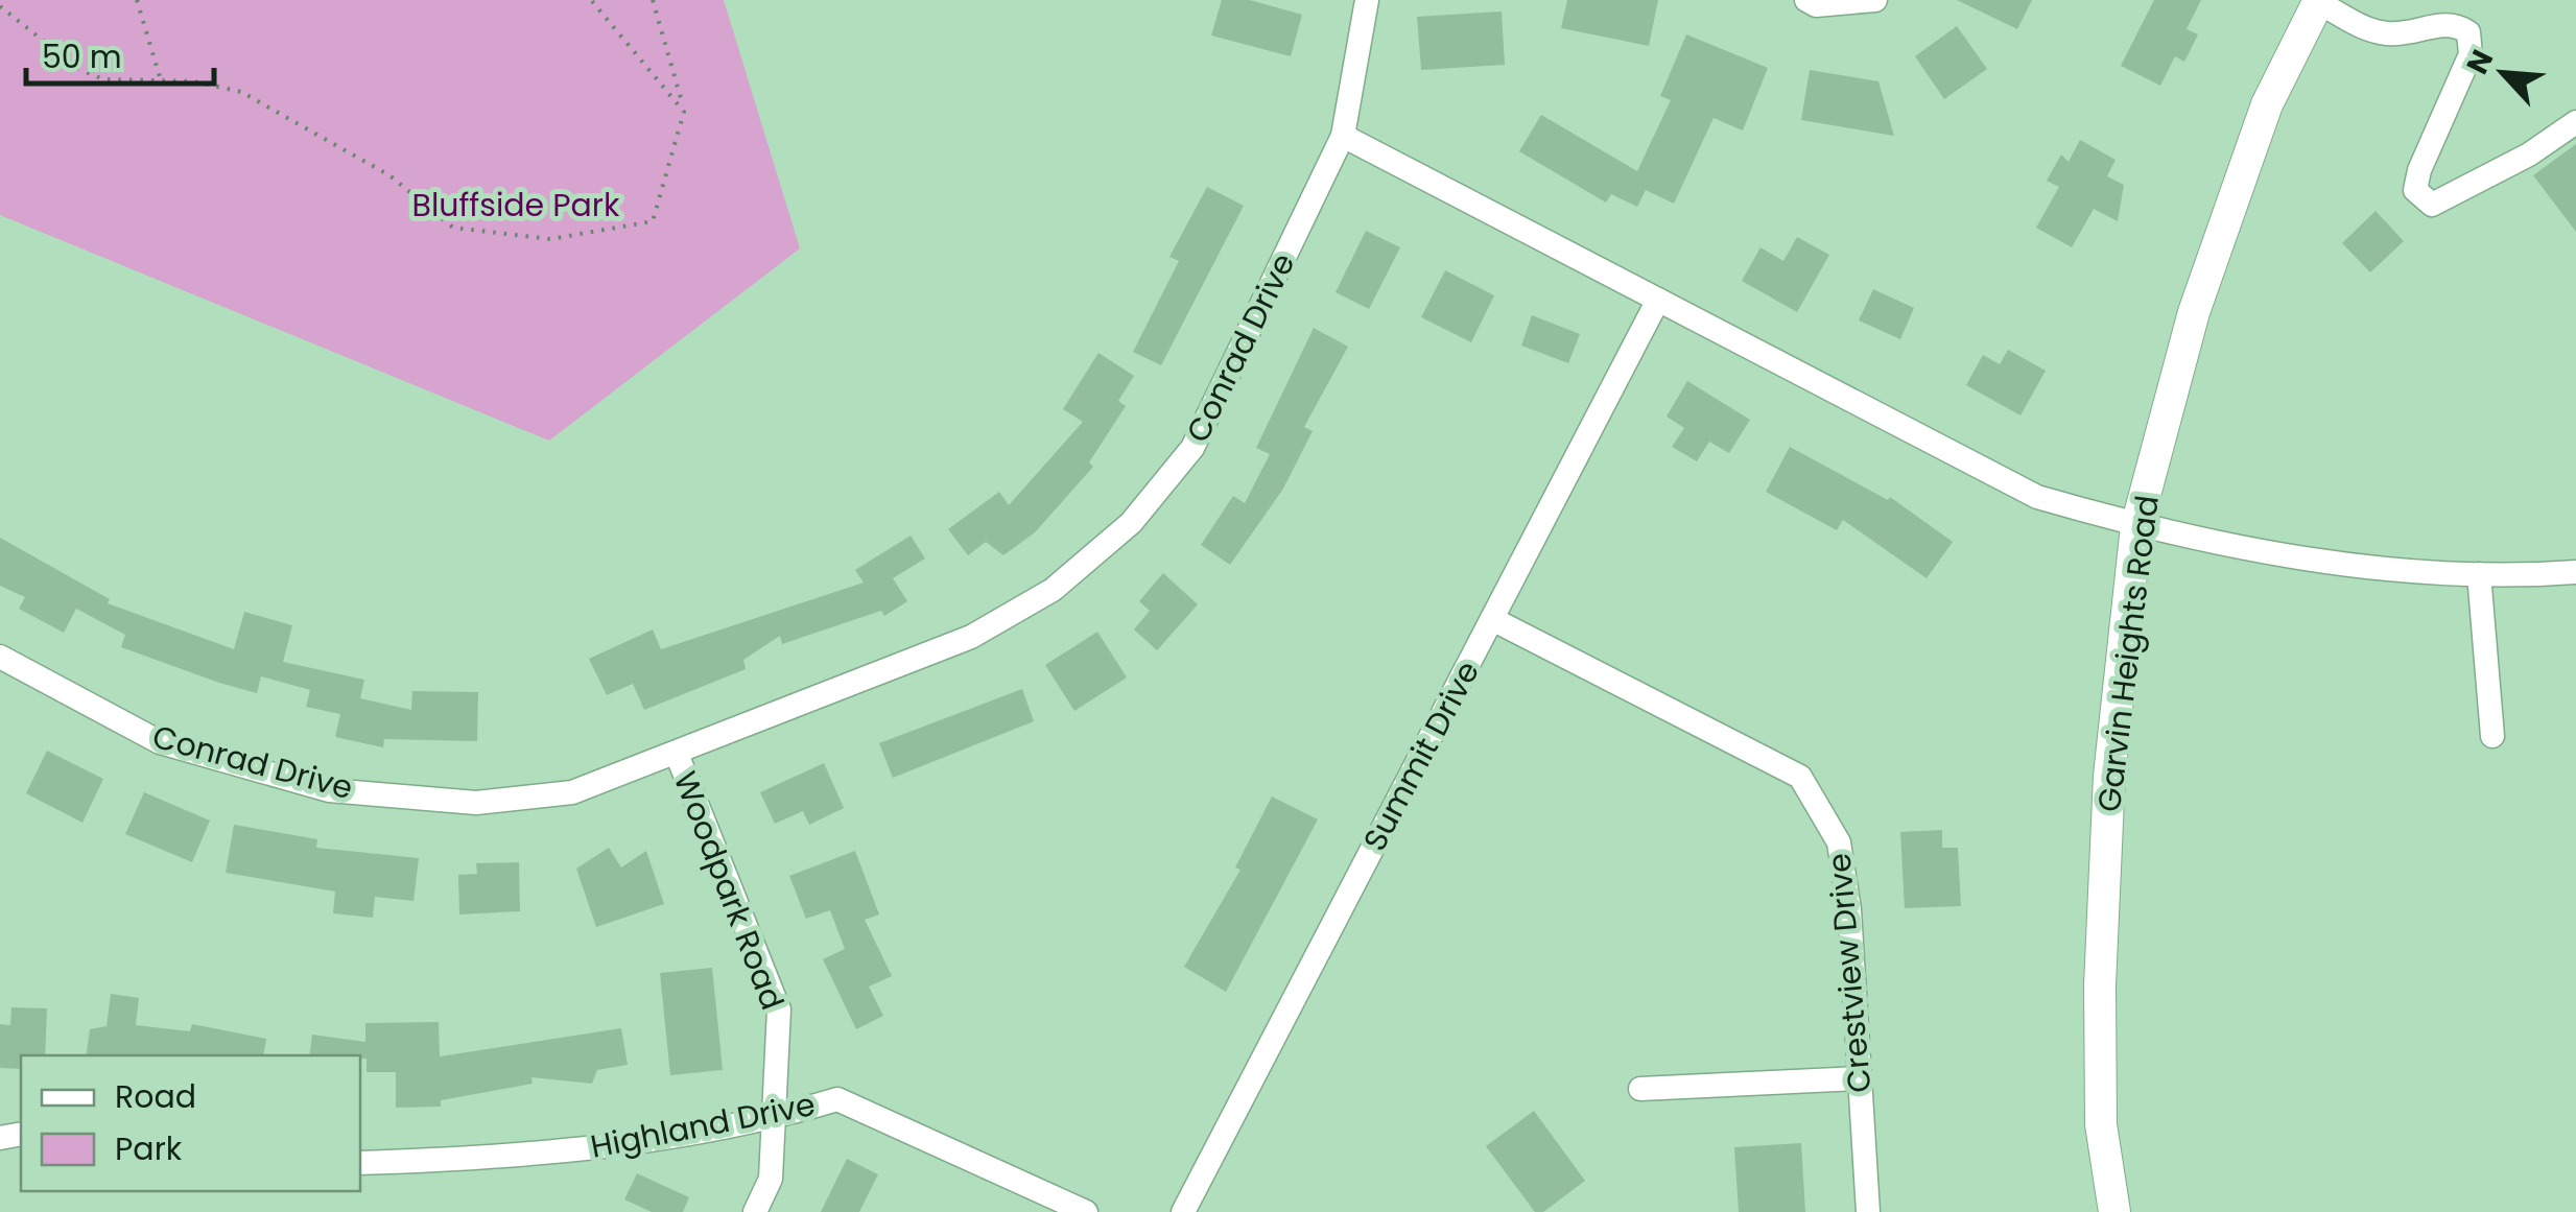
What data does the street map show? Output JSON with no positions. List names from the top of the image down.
{
  "streets": {
    "main road": ["Garvin Heights Road"],
    "street": [
      "Conrad Drive",
      "Summit Drive",
      "Woodpark Road",
      "Crestview Drive",
      "Highland Drive"
    ]
  },
  "crossings": [
    ["Conrad Drive", "Woodpark Road"],
    ["Summit Drive", "Crestview Drive"],
    ["Woodpark Road", "Highland Drive"]
  ],
  "parks": ["Bluffside Park"],
  "legend": ["Road", "Park"],
  "scale_bar": "50 m",
  "north": "top left"
}
